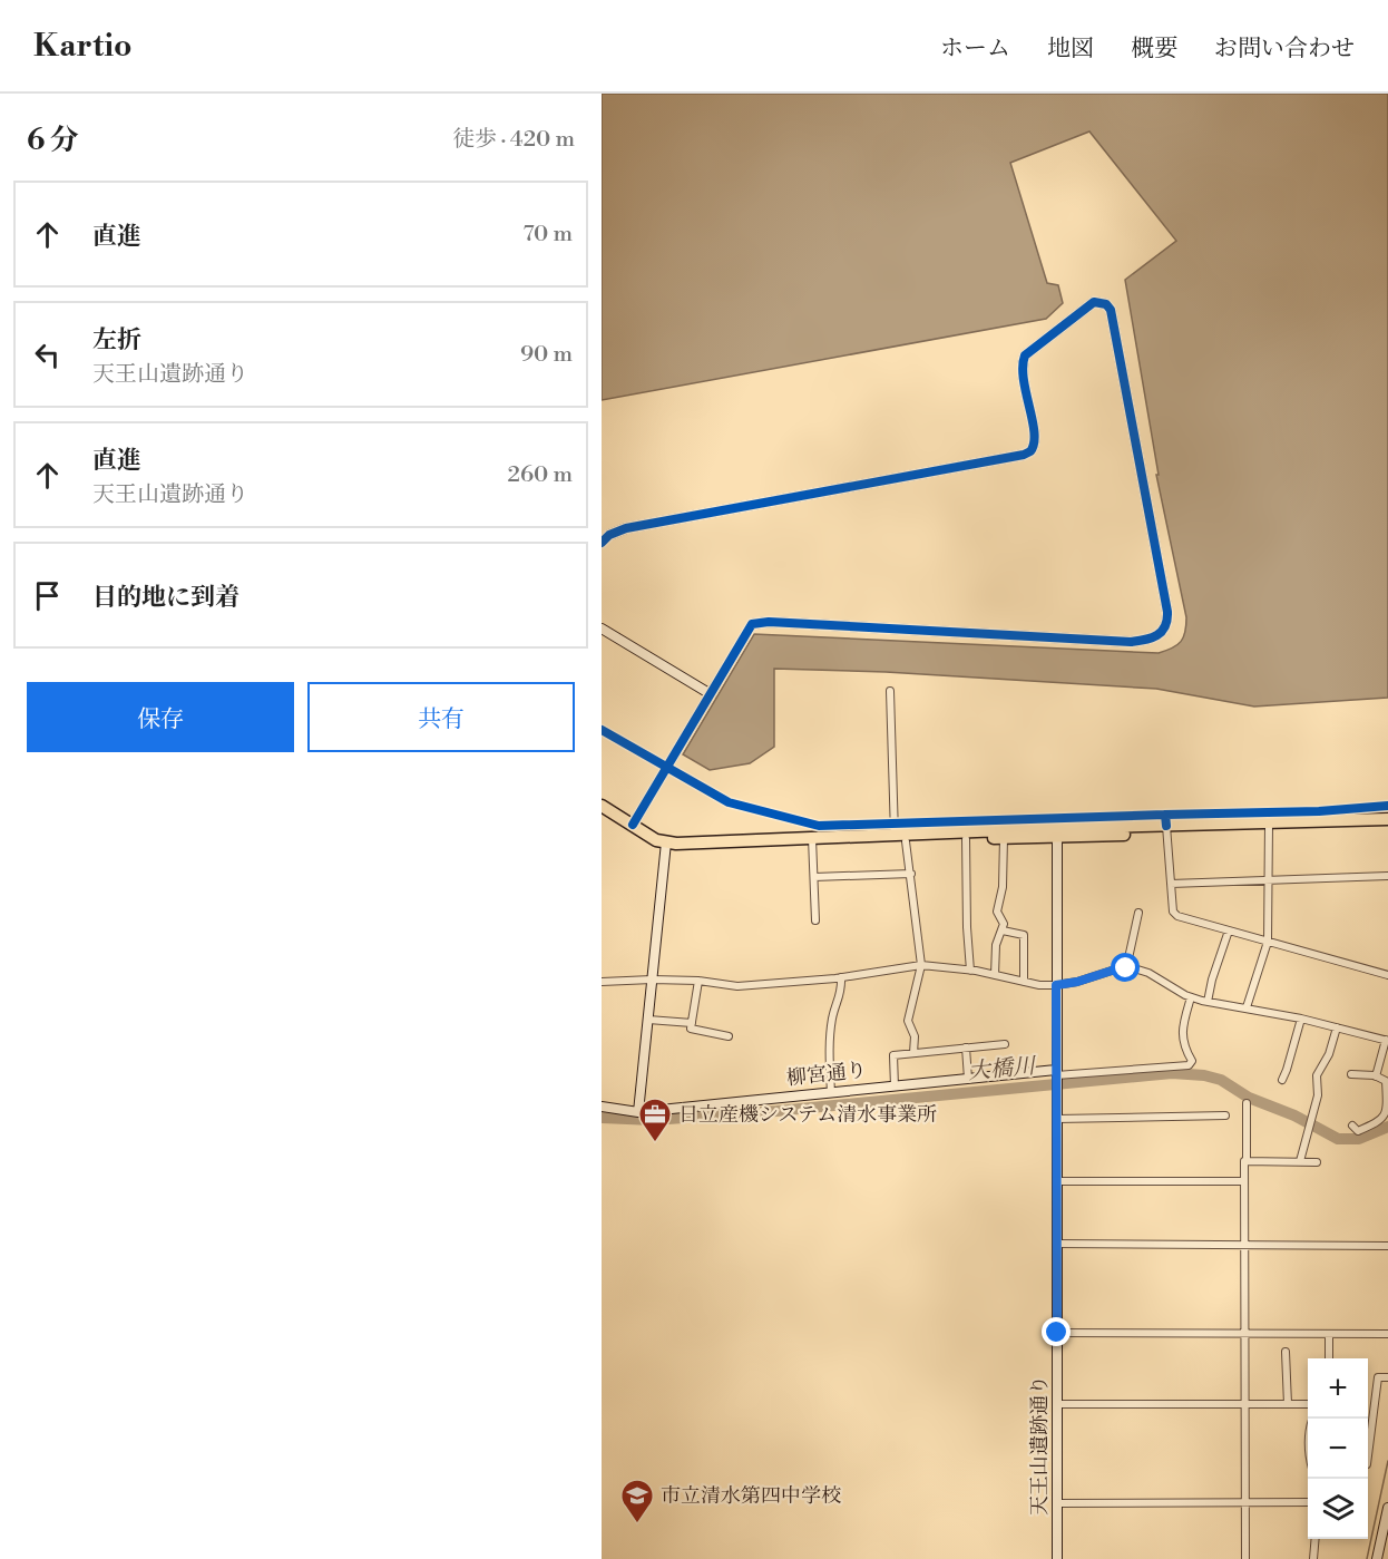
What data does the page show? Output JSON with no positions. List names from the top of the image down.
{
  "streets": {
    "street": ["柳宮通り", "天王山遺跡通り"]
  },
  "crossings": [
    ["柳宮通り", "天王山遺跡通り"]
  ],
  "water": ["大橋川"],
  "places": {
    "office": ["日立産機システム清水事業所"],
    "school or university": ["市立清水第四中学校"]
  },
  "page": {
    "header": "Kartio",
    "nav": [
      "ホーム",
      "地図",
      "概要",
      "お問い合わせ"
    ],
    "heading": ["6 分", "徒歩 · 420 m"],
    "list": [
      ["直進", "70 m"],
      ["左折", "天王山遺跡通り", "90 m"],
      ["直進", "天王山遺跡通り", "260 m"],
      "目的地に到着"
    ],
    "buttons": ["保存", "共有"],
    "map_buttons": ["+", "−"]
  }
}
